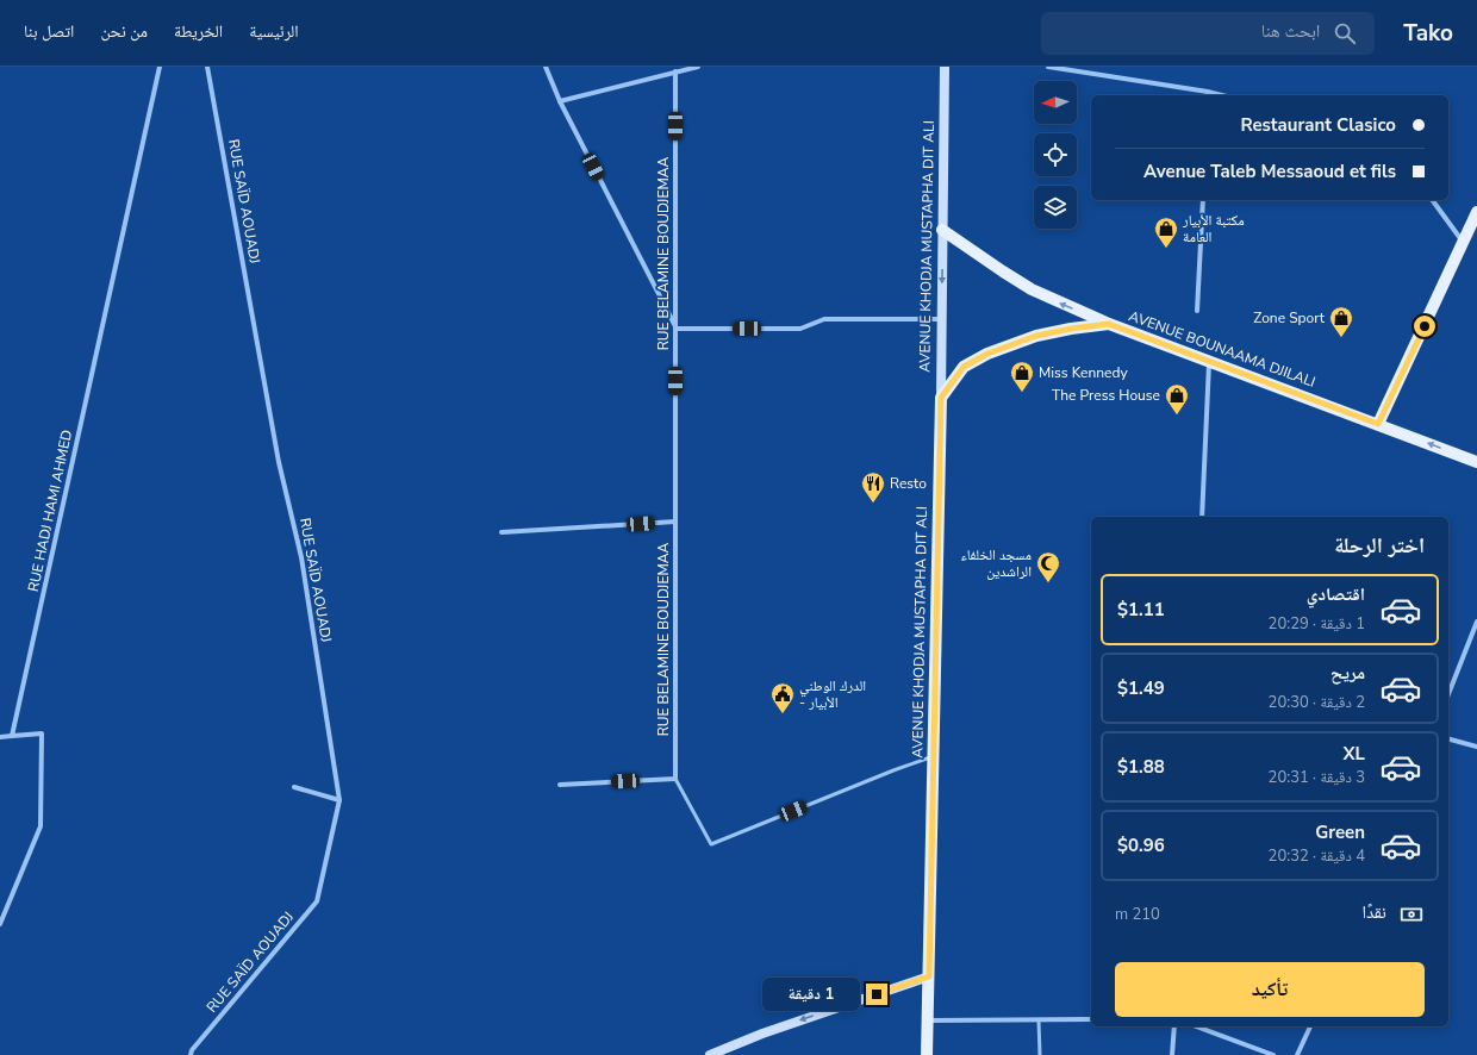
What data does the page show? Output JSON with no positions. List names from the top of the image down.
{
  "streets": {
    "main road": ["AVENUE KHODJA MUSTAPHA DIT ALI", "AVENUE BOUNAAMA DJILALI"],
    "street": ["RUE SAÏD AOUADJ", "RUE BELAMINE BOUDJEMAA", "RUE HADJ HAMI AHMED"]
  },
  "crossings": [
    ["AVENUE KHODJA MUSTAPHA DIT ALI", "AVENUE BOUNAAMA DJILALI"]
  ],
  "places": {
    "shop": [
      "مكتبة الأبيار العامة",
      "Zone Sport",
      "Miss Kennedy",
      "The Press House"
    ],
    "restaurant": ["Resto"],
    "mosque": ["مسجد الخلفاء الراشدين"],
    "public building": ["الدرك الوطني - الأبيار"]
  },
  "north": "left",
  "page": {
    "header": "Tako",
    "search": "ابحث هنا",
    "nav": [
      "الرئيسية",
      "الخريطة",
      "من نحن",
      "اتصل بنا"
    ],
    "banner": ["Restaurant Clasico", "Avenue Taleb Messaoud et fils"],
    "heading": "اختر الرحلة",
    "list": [
      {
        "name": "اقتصادي",
        "note": "1 دقيقة · 20:29",
        "value": "$1.11"
      },
      {
        "name": "مريح",
        "note": "2 دقيقة · 20:30",
        "value": "$1.49"
      },
      {
        "name": "XL",
        "note": "3 دقيقة · 20:31",
        "value": "$1.88"
      },
      {
        "name": "Green",
        "note": "4 دقيقة · 20:32",
        "value": "$0.96"
      }
    ],
    "pay": ["نقدًا", "210 m"],
    "buttons": "تأكيد",
    "bubble": "1 دقيقة"
  }
}
